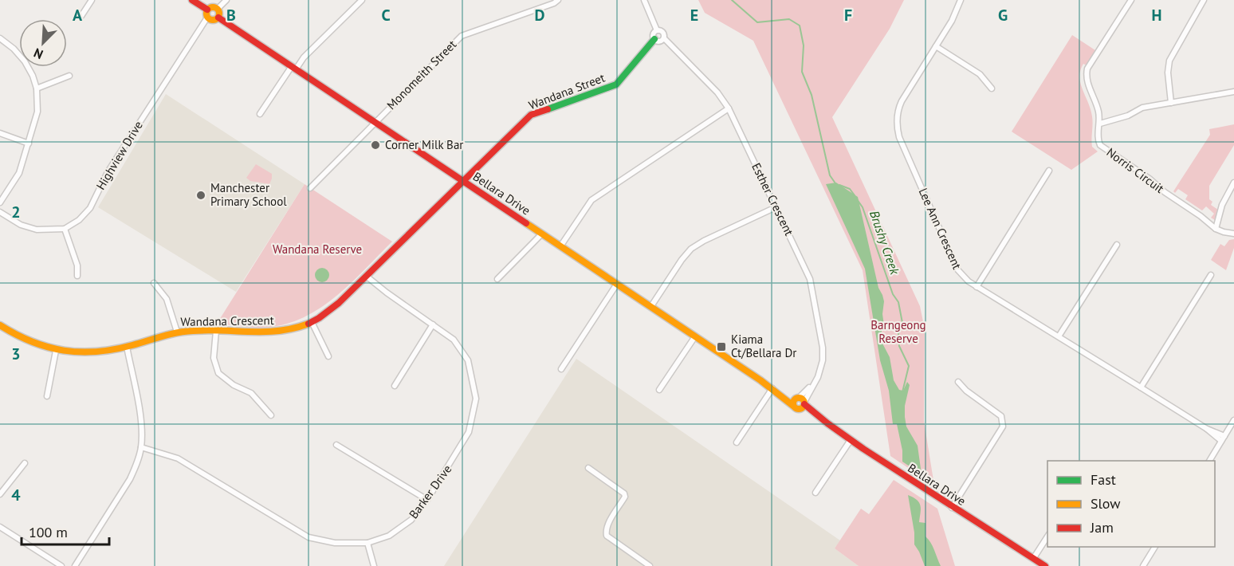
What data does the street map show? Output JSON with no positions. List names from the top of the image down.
{
  "streets": {
    "main road": ["Wandana Street", "Bellara Drive", "Wandana Crescent"],
    "street": [
      "Monomeith Street",
      "Highview Drive",
      "Norris Circuit",
      "Esther Crescent",
      "Lee Ann Crescent",
      "Barker Drive"
    ]
  },
  "crossings": [
    ["Monomeith Street", "Bellara Drive"],
    ["Wandana Street", "Bellara Drive"],
    ["Wandana Street", "Esther Crescent"],
    ["Wandana Street", "Wandana Crescent"],
    ["Highview Drive", "Bellara Drive"],
    ["Bellara Drive", "Esther Crescent"],
    ["Bellara Drive", "Wandana Crescent"],
    ["Wandana Crescent", "Barker Drive"]
  ],
  "water": ["Brushy Creek"],
  "parks": ["Wandana Reserve", "Barngeong Reserve"],
  "places": {
    "other": ["Corner Milk Bar", "Manchester Primary School"],
    "transit": ["Kiama Ct/Bellara Dr"]
  },
  "legend": ["Fast", "Slow", "Jam"],
  "scale_bar": "100 m",
  "north": "bottom left",
  "grid": {
    "columns": [
      "A",
      "B",
      "C",
      "D",
      "E",
      "F",
      "G",
      "H"
    ],
    "rows": ["2", "3", "4"]
  }
}
